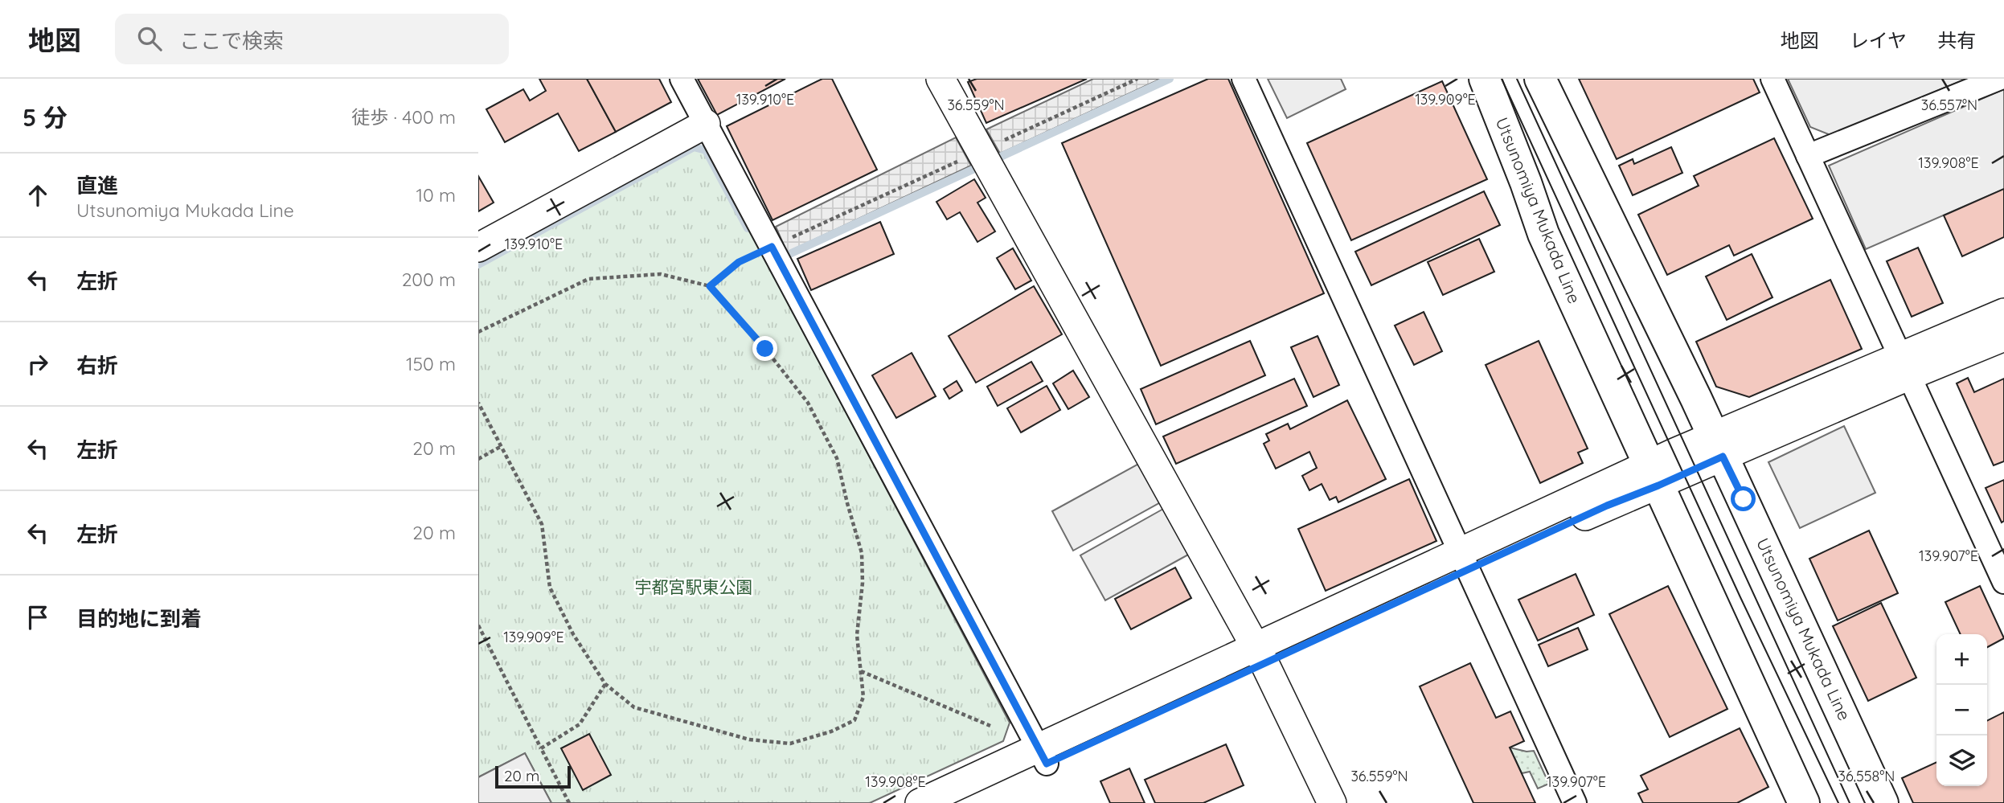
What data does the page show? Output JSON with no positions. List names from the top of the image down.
{
  "streets": {
    "main road": ["Utsunomiya Mukada Line"]
  },
  "parks": ["宇都宮駅東公園"],
  "scale_bar": "20 m",
  "page": {
    "header": "地図",
    "search": "ここで検索",
    "nav": ["地図", "レイヤ", "共有"],
    "heading": ["5 分", "徒歩 · 400 m"],
    "list": [
      ["直進", "Utsunomiya Mukada Line", "10 m"],
      ["左折", "200 m"],
      ["右折", "150 m"],
      ["左折", "20 m"],
      ["左折", "20 m"],
      "目的地に到着"
    ],
    "map_buttons": ["+", "−"],
    "scale": "20 m"
  },
  "coordinates": [
    "139.910°E",
    "139.909°E",
    "36.559°N",
    "36.557°N",
    "139.908°E",
    "139.907°E",
    "36.558°N"
  ]
}
